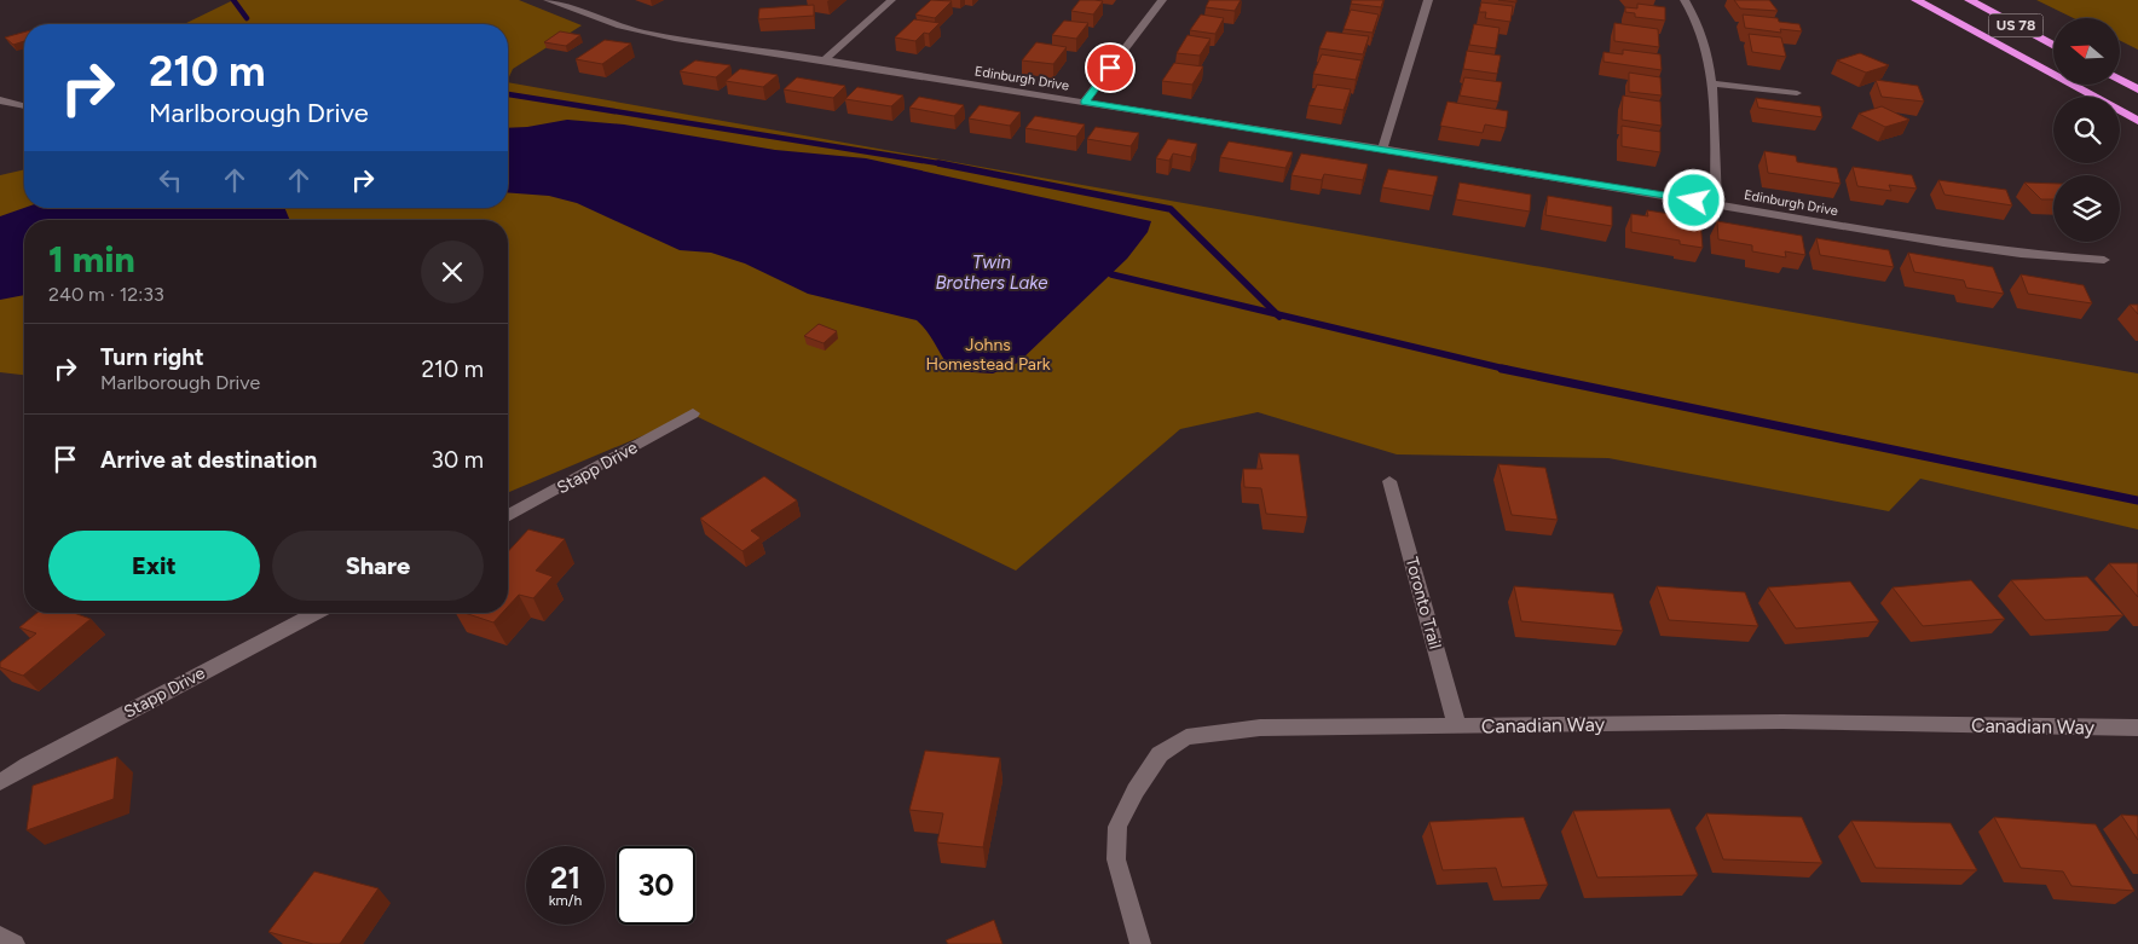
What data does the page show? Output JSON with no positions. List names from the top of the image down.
{
  "streets": {
    "highway": ["US 78"],
    "street": [
      "Edinburgh Drive",
      "Stapp Drive",
      "Toronto Trail",
      "Canadian Way"
    ]
  },
  "crossings": [
    ["Toronto Trail", "Canadian Way"]
  ],
  "water": ["Twin Brothers Lake"],
  "parks": ["Johns Homestead Park"],
  "north": "left",
  "page": {
    "turn": ["210 m", "Marlborough Drive"],
    "heading": ["1 min", "240 m · 12:33"],
    "list": [
      {
        "name": "Turn right",
        "note": "Marlborough Drive",
        "value": "210 m"
      },
      {
        "name": "Arrive at destination",
        "value": "30 m"
      }
    ],
    "buttons": ["Exit", "Share"],
    "speed": "21 km/h",
    "limit": "30"
  }
}
